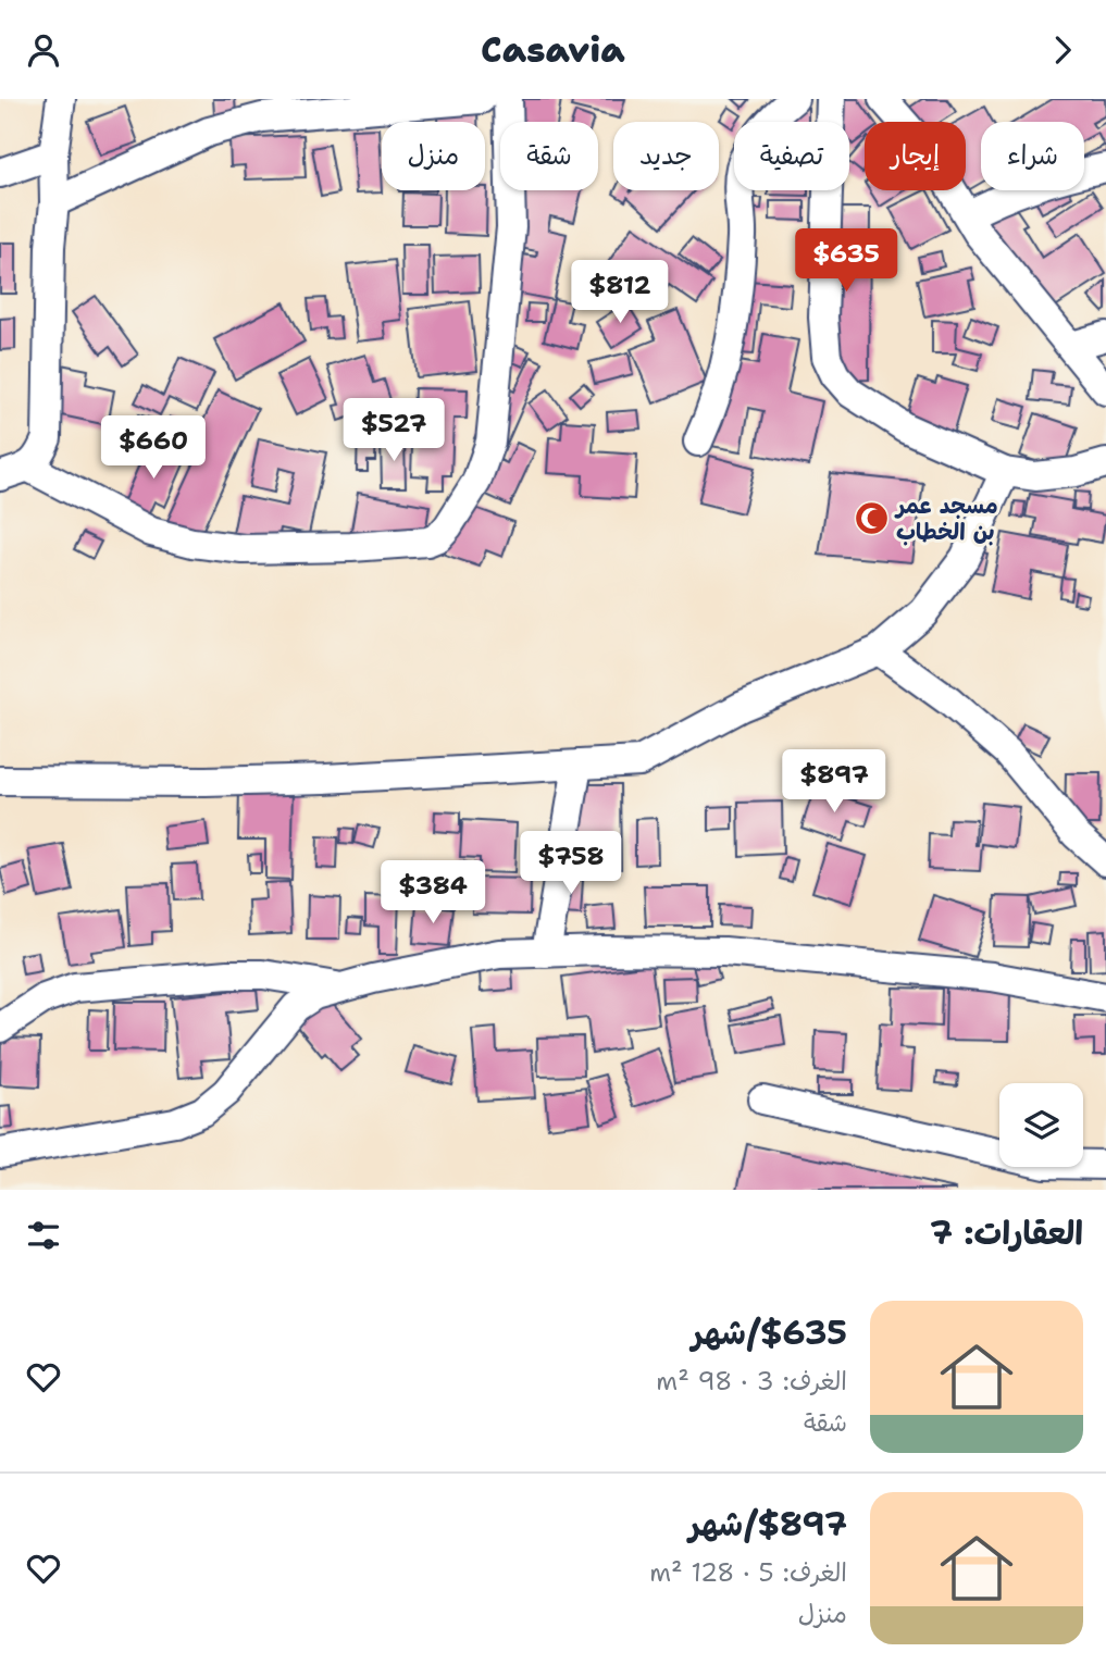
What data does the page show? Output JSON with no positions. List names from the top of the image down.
{
  "places": {
    "mosque": ["مسجد عمر بن الخطاب"]
  },
  "page": {
    "header": "Casavia",
    "chip": [
      "شراء",
      "إيجار",
      "تصفية",
      "جديد",
      "شقة",
      "منزل"
    ],
    "price": [
      "$635",
      "$812",
      "$527",
      "$660",
      "$897",
      "$758",
      "$384"
    ],
    "heading": "العقارات: 7",
    "list": [
      {
        "name": "$635/شهر",
        "note": "الغرف: 3 · 98 m² · شقة"
      },
      {
        "name": "$897/شهر",
        "note": "الغرف: 5 · 128 m² · منزل"
      }
    ]
  }
}
